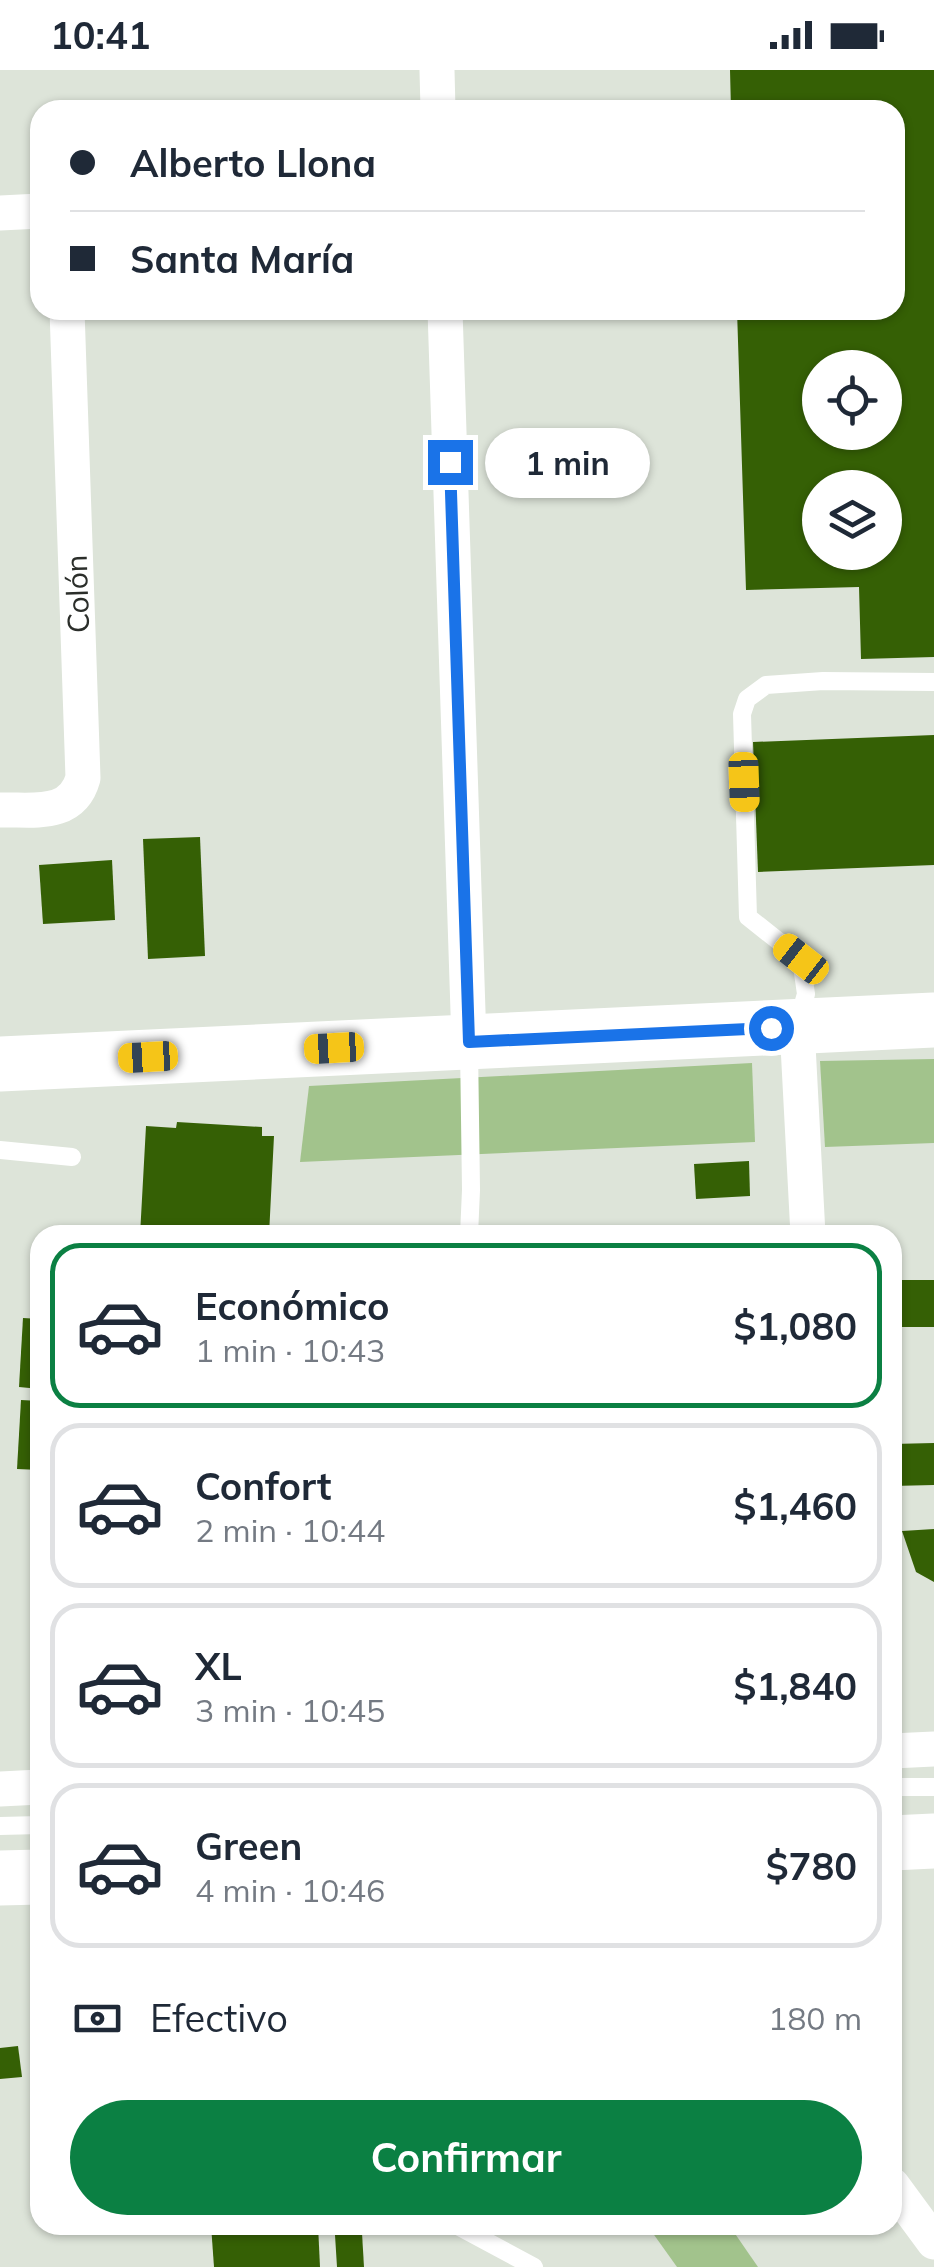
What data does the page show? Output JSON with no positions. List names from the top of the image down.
{
  "streets": {
    "street": ["Colón"]
  },
  "page": {
    "status": "10:41",
    "banner": ["Alberto Llona", "Santa María"],
    "bubble": "1 min",
    "list": [
      {
        "name": "Económico",
        "note": "1 min · 10:43",
        "value": "$1,080"
      },
      {
        "name": "Confort",
        "note": "2 min · 10:44",
        "value": "$1,460"
      },
      {
        "name": "XL",
        "note": "3 min · 10:45",
        "value": "$1,840"
      },
      {
        "name": "Green",
        "note": "4 min · 10:46",
        "value": "$780"
      }
    ],
    "pay": ["Efectivo", "180 m"],
    "buttons": "Confirmar"
  }
}
